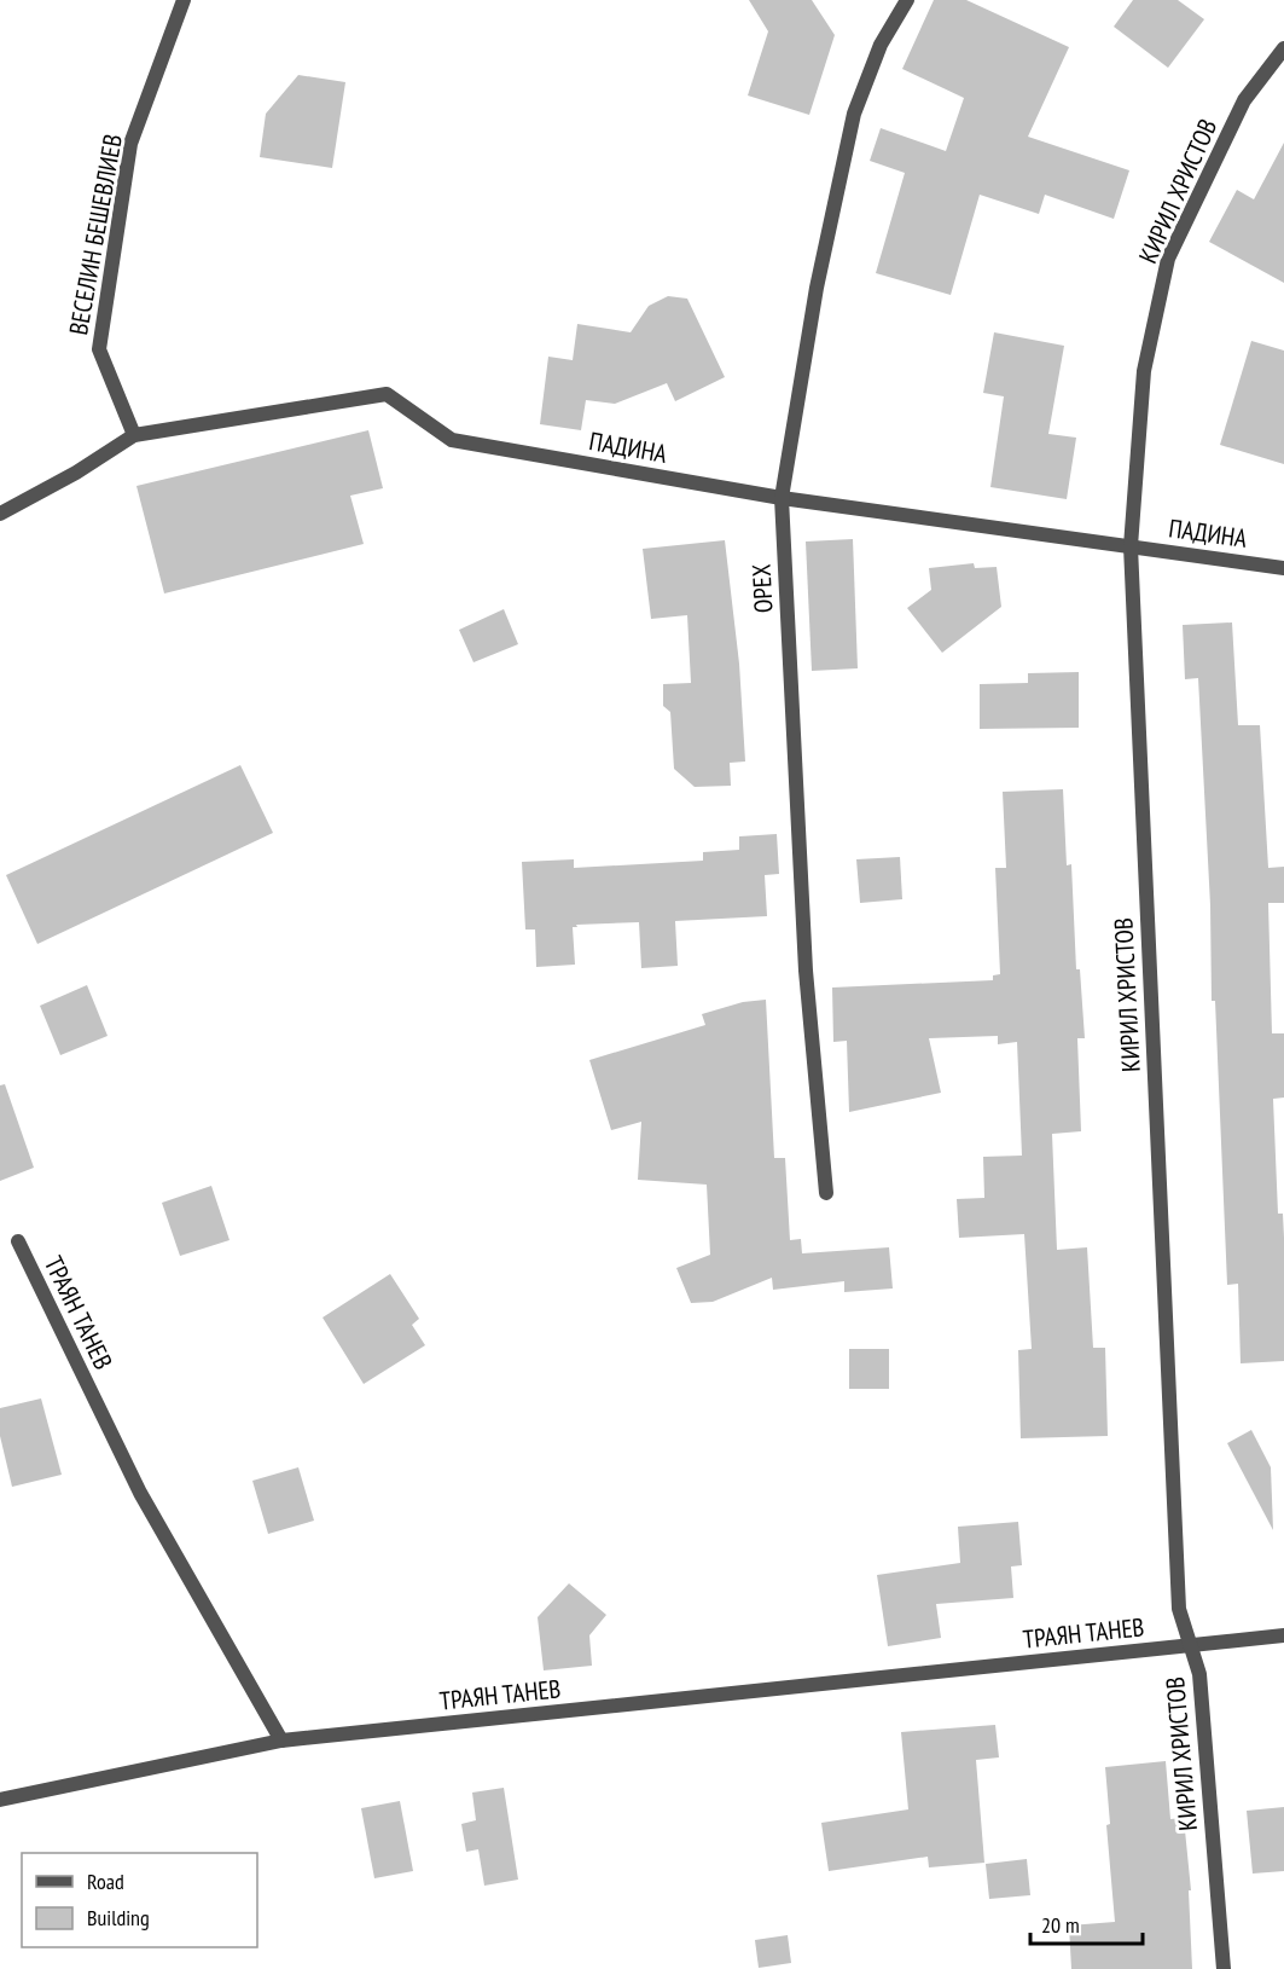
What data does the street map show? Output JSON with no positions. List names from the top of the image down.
{
  "streets": {
    "street": [
      "КИРИЛ ХРИСТОВ",
      "ВЕСЕЛИН БЕШЕВЛИЕВ",
      "ПАДИНА",
      "ОРЕХ",
      "ТРАЯН ТАНЕВ"
    ]
  },
  "crossings": [
    ["КИРИЛ ХРИСТОВ", "ПАДИНА"],
    ["КИРИЛ ХРИСТОВ", "ТРАЯН ТАНЕВ"],
    ["ВЕСЕЛИН БЕШЕВЛИЕВ", "ПАДИНА"],
    ["ПАДИНА", "ОРЕХ"]
  ],
  "legend": ["Road", "Building"],
  "scale_bar": "20 m"
}
